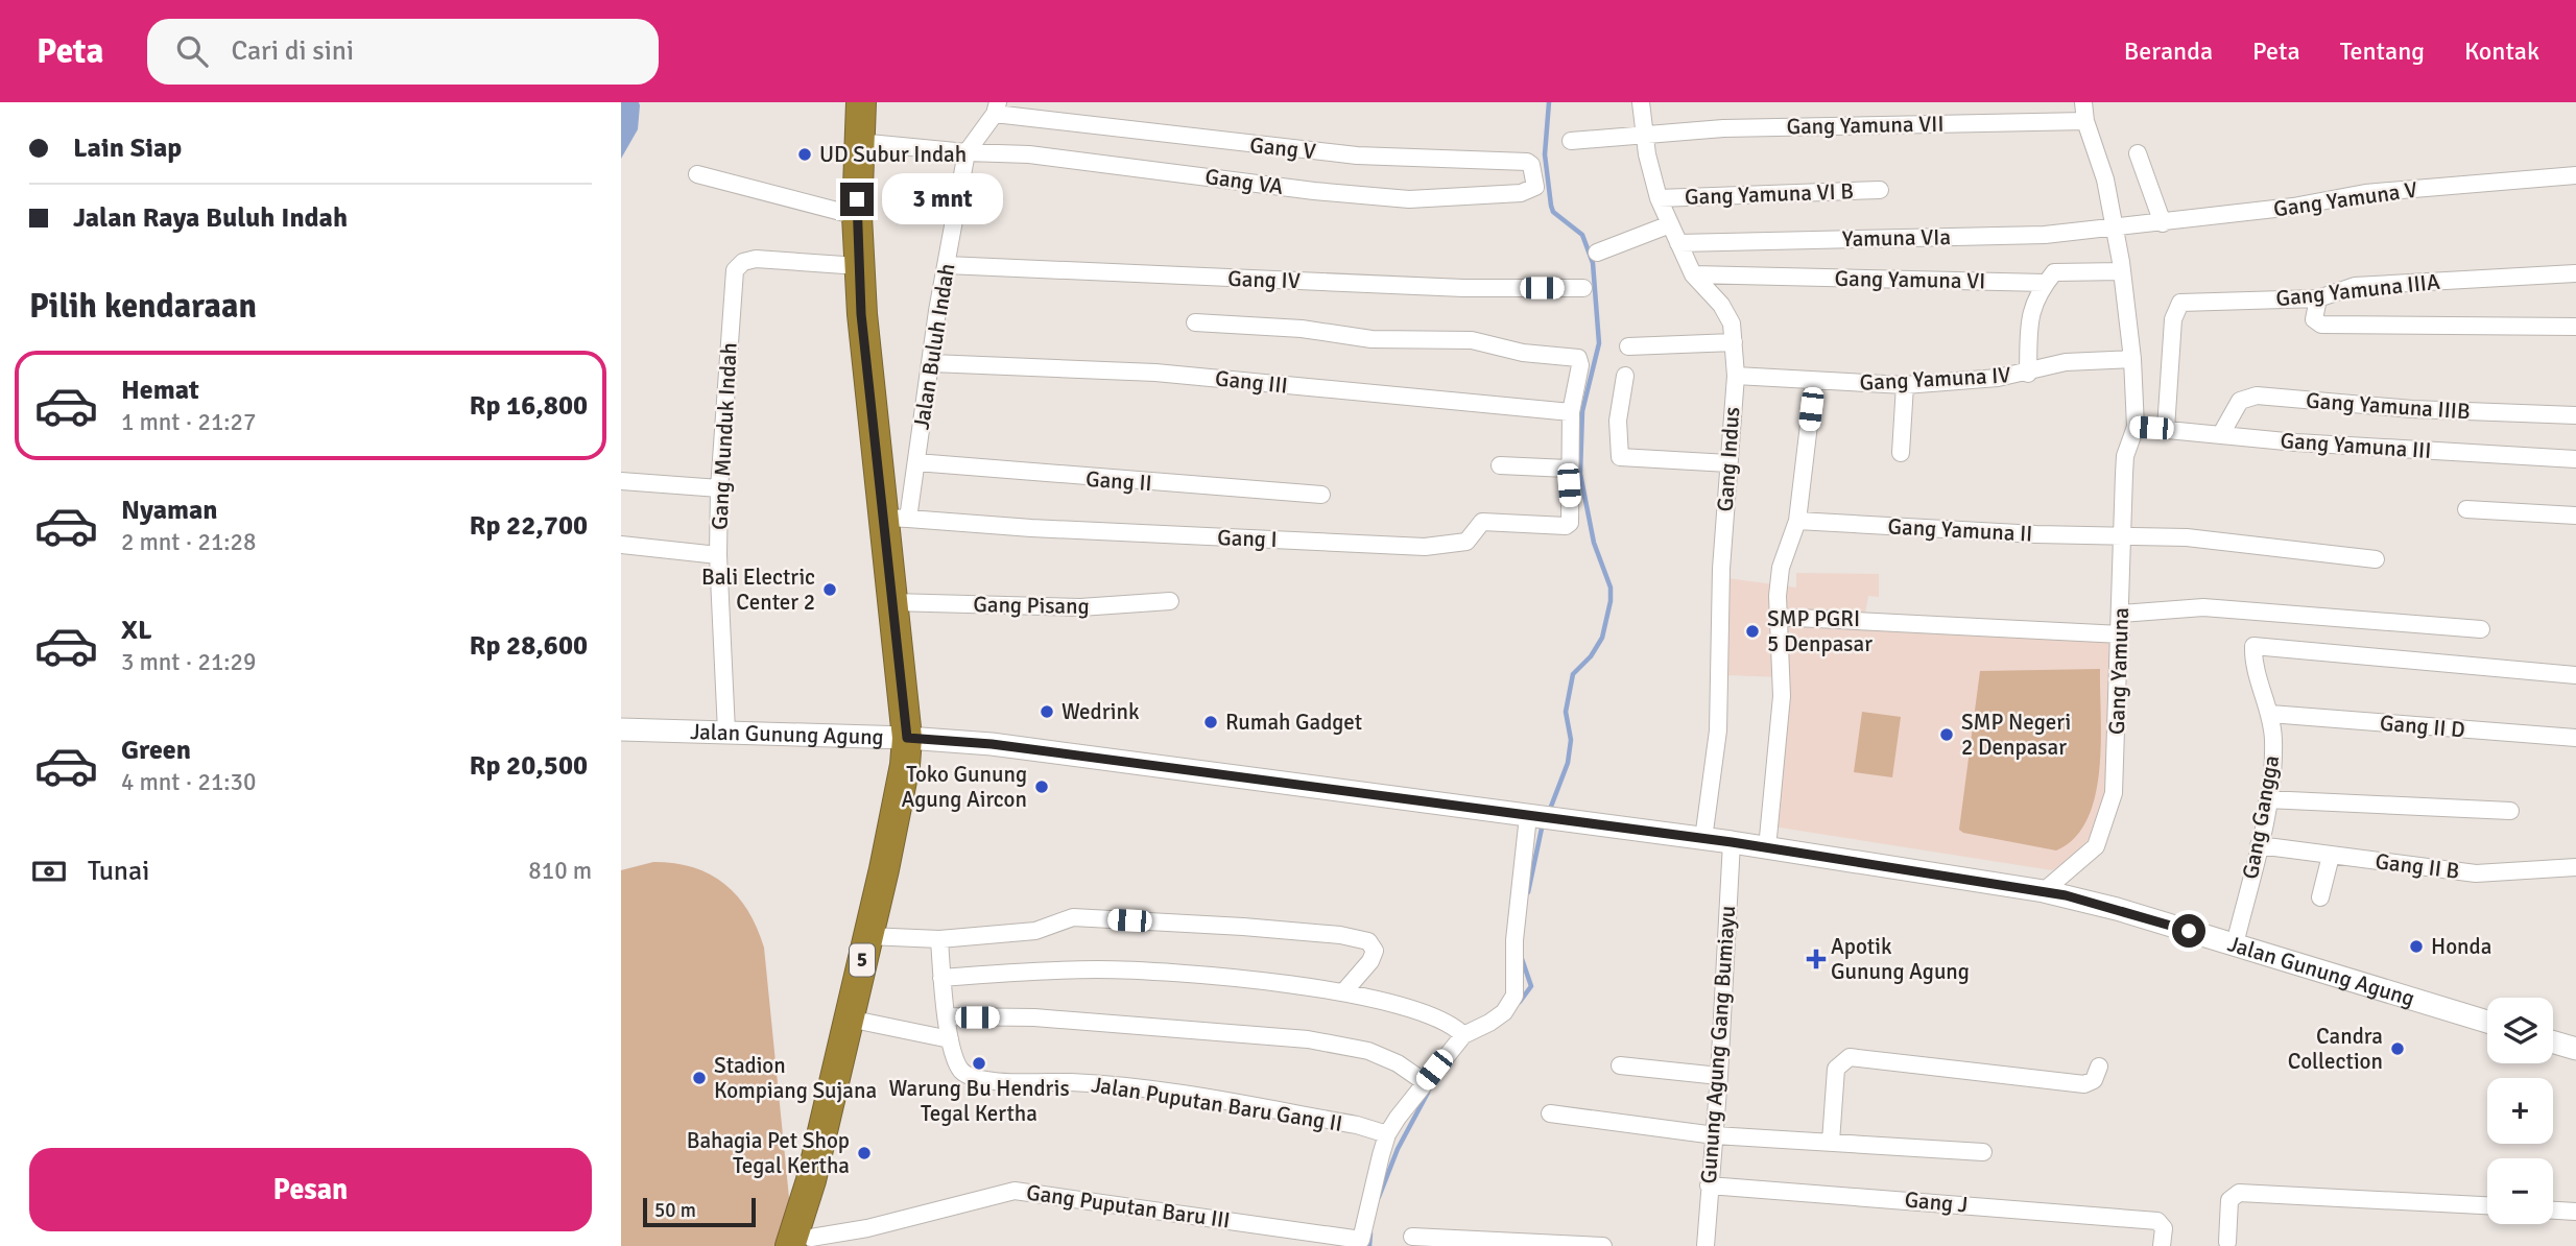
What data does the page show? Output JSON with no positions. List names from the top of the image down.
{
  "streets": {
    "highway": ["5"],
    "main road": ["Jalan Gunung Agung"],
    "street": [
      "Gang Yamuna VII",
      "Gang V",
      "Gang VA",
      "Gang Yamuna VI B",
      "Gang Yamuna V",
      "Yamuna VIa",
      "Gang IV",
      "Gang Yamuna VI",
      "Gang Yamuna IIIA",
      "Jalan Buluh Indah",
      "Gang Yamuna IV",
      "Gang III",
      "Gang Yamuna IIIB",
      "Gang Munduk Indah",
      "Gang Yamuna III",
      "Gang Indus",
      "Gang II",
      "Gang Yamuna II",
      "Gang I",
      "Gang Pisang",
      "Gang Yamuna",
      "Gang II D",
      "Gang Gangga",
      "Gang II B",
      "Gunung Agung Gang Bumiayu",
      "Jalan Puputan Baru Gang II",
      "Gang J",
      "Gang Puputan Baru III"
    ]
  },
  "crossings": [
    ["Gang Yamuna VII", "Gang Indus"],
    ["Gang V", "Gang VA"],
    ["Gang V", "Jalan Buluh Indah"],
    ["Gang VA", "Jalan Buluh Indah"],
    ["Gang Yamuna VI B", "Gang Indus"],
    ["Gang Yamuna V", "Yamuna VIa"],
    ["Yamuna VIa", "Gang Indus"],
    ["Gang IV", "Jalan Buluh Indah"],
    ["Gang Yamuna VI", "Gang Indus"],
    ["Gang Yamuna IIIA", "Gang Yamuna III"],
    ["Jalan Buluh Indah", "Gang III"],
    ["Jalan Buluh Indah", "Gang II"],
    ["Jalan Buluh Indah", "Gang I"],
    ["Jalan Buluh Indah", "5"],
    ["Gang Yamuna IV", "Gang Indus"],
    ["Gang Yamuna IIIB", "Gang Yamuna III"],
    ["Gang Munduk Indah", "Jalan Gunung Agung"],
    ["Gang Munduk Indah", "5"],
    ["Gang Yamuna III", "Gang Yamuna"],
    ["Gang Indus", "Jalan Gunung Agung"],
    ["Gang Yamuna II", "Gang Yamuna"],
    ["Gang I", "5"],
    ["Gang Pisang", "5"],
    ["Gang Yamuna", "Jalan Gunung Agung"],
    ["Gang II D", "Gang Gangga"],
    ["Jalan Gunung Agung", "Gang Gangga"],
    ["Jalan Gunung Agung", "5"],
    ["Jalan Gunung Agung", "Gunung Agung Gang Bumiayu"],
    ["Gang Gangga", "Gang II B"],
    ["5", "Gang Puputan Baru III"],
    ["Gunung Agung Gang Bumiayu", "Gang J"],
    ["Jalan Puputan Baru Gang II", "Gang Puputan Baru III"]
  ],
  "places": {
    "other": [
      "UD Subur Indah",
      "Bali Electric Center 2",
      "SMP PGRI 5 Denpasar",
      "Wedrink",
      "Rumah Gadget",
      "SMP Negeri 2 Denpasar",
      "Toko Gunung Agung Aircon",
      "Honda",
      "Candra Collection",
      "Warung Bu Hendris Tegal Kertha",
      "Stadion Kompiang Sujana",
      "Bahagia Pet Shop Tegal Kertha"
    ],
    "health": ["Apotik Gunung Agung"]
  },
  "scale_bar": "50 m",
  "page": {
    "header": "Peta",
    "search": "Cari di sini",
    "nav": [
      "Beranda",
      "Peta",
      "Tentang",
      "Kontak"
    ],
    "banner": ["Lain Siap", "Jalan Raya Buluh Indah"],
    "bubble": "3 mnt",
    "heading": "Pilih kendaraan",
    "list": [
      {
        "name": "Hemat",
        "note": "1 mnt · 21:27",
        "value": "Rp 16,800"
      },
      {
        "name": "Nyaman",
        "note": "2 mnt · 21:28",
        "value": "Rp 22,700"
      },
      {
        "name": "XL",
        "note": "3 mnt · 21:29",
        "value": "Rp 28,600"
      },
      {
        "name": "Green",
        "note": "4 mnt · 21:30",
        "value": "Rp 20,500"
      }
    ],
    "pay": ["Tunai", "810 m"],
    "map_buttons": ["+", "−"],
    "buttons": "Pesan",
    "scale": "50 m"
  }
}
